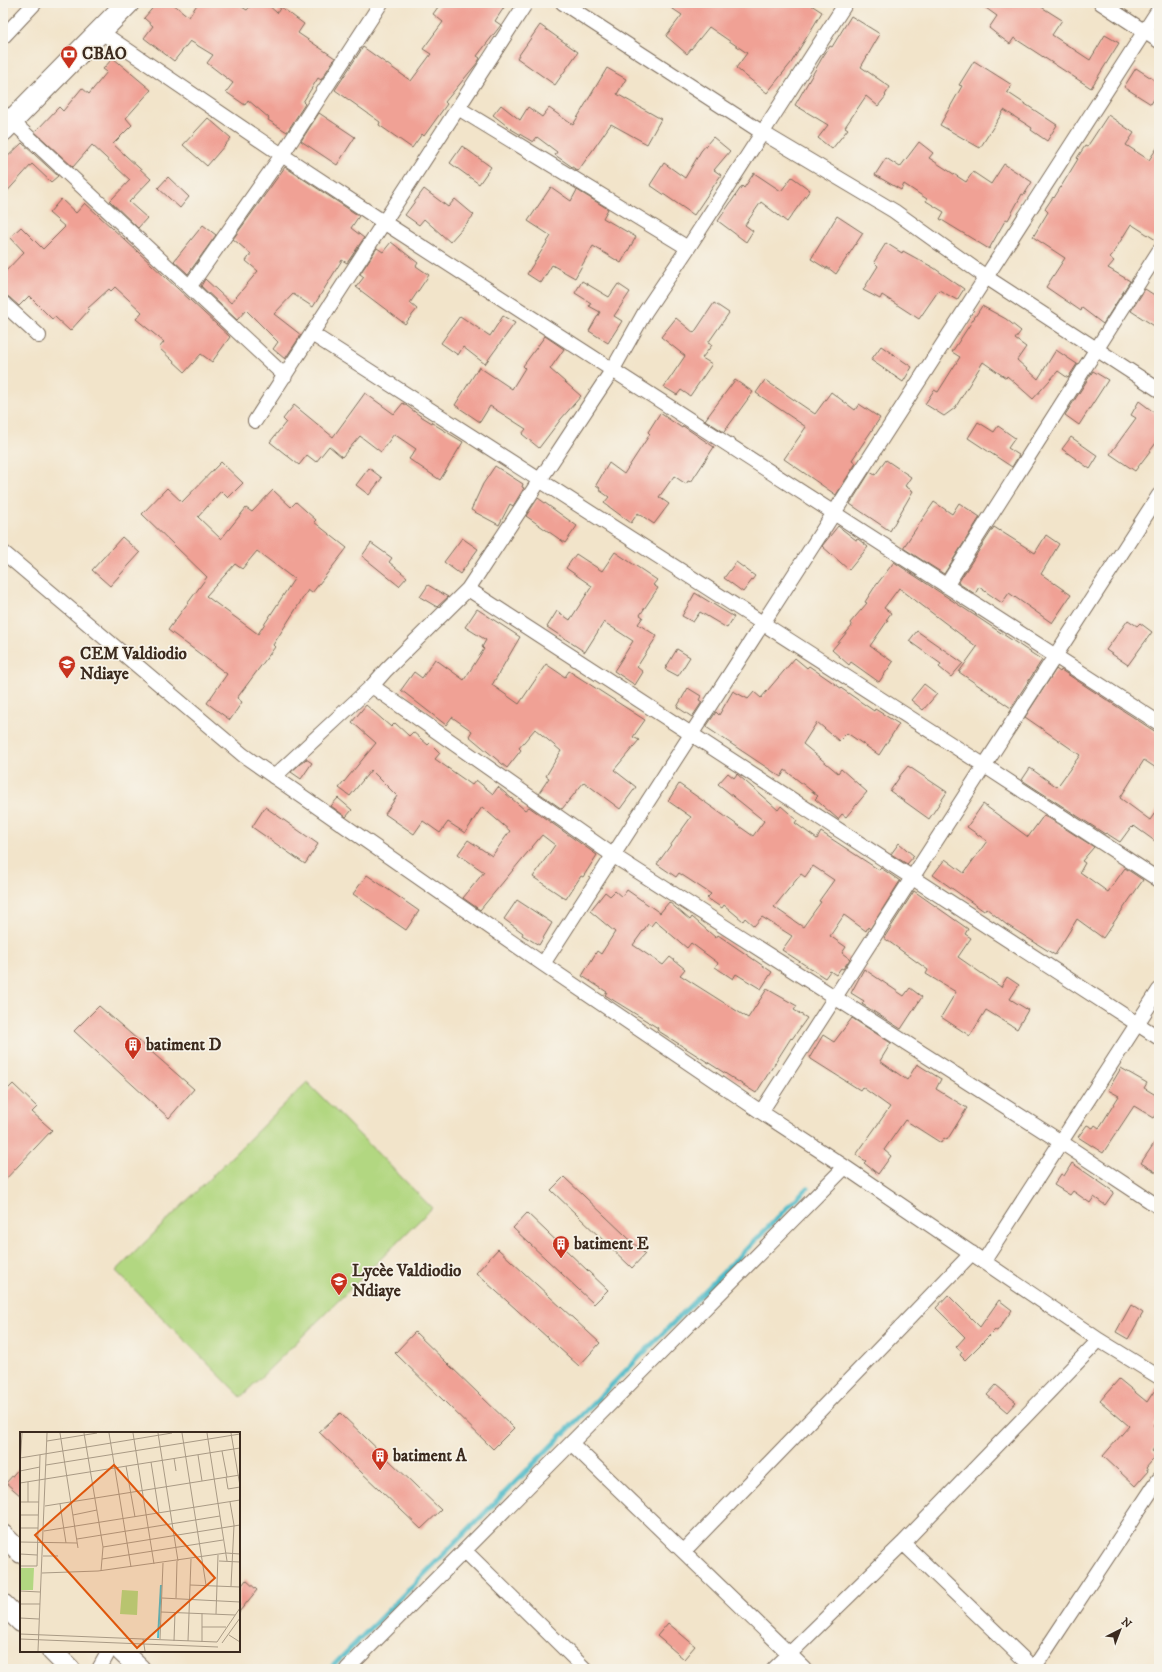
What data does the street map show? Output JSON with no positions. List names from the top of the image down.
{
  "places": {
    "bank": ["CBAO"],
    "school or university": ["CEM Valdiodio Ndiaye", "Lycèe Valdiodio Ndiaye"],
    "building": ["batiment D", "batiment E", "batiment A"]
  },
  "north": "top right"
}
